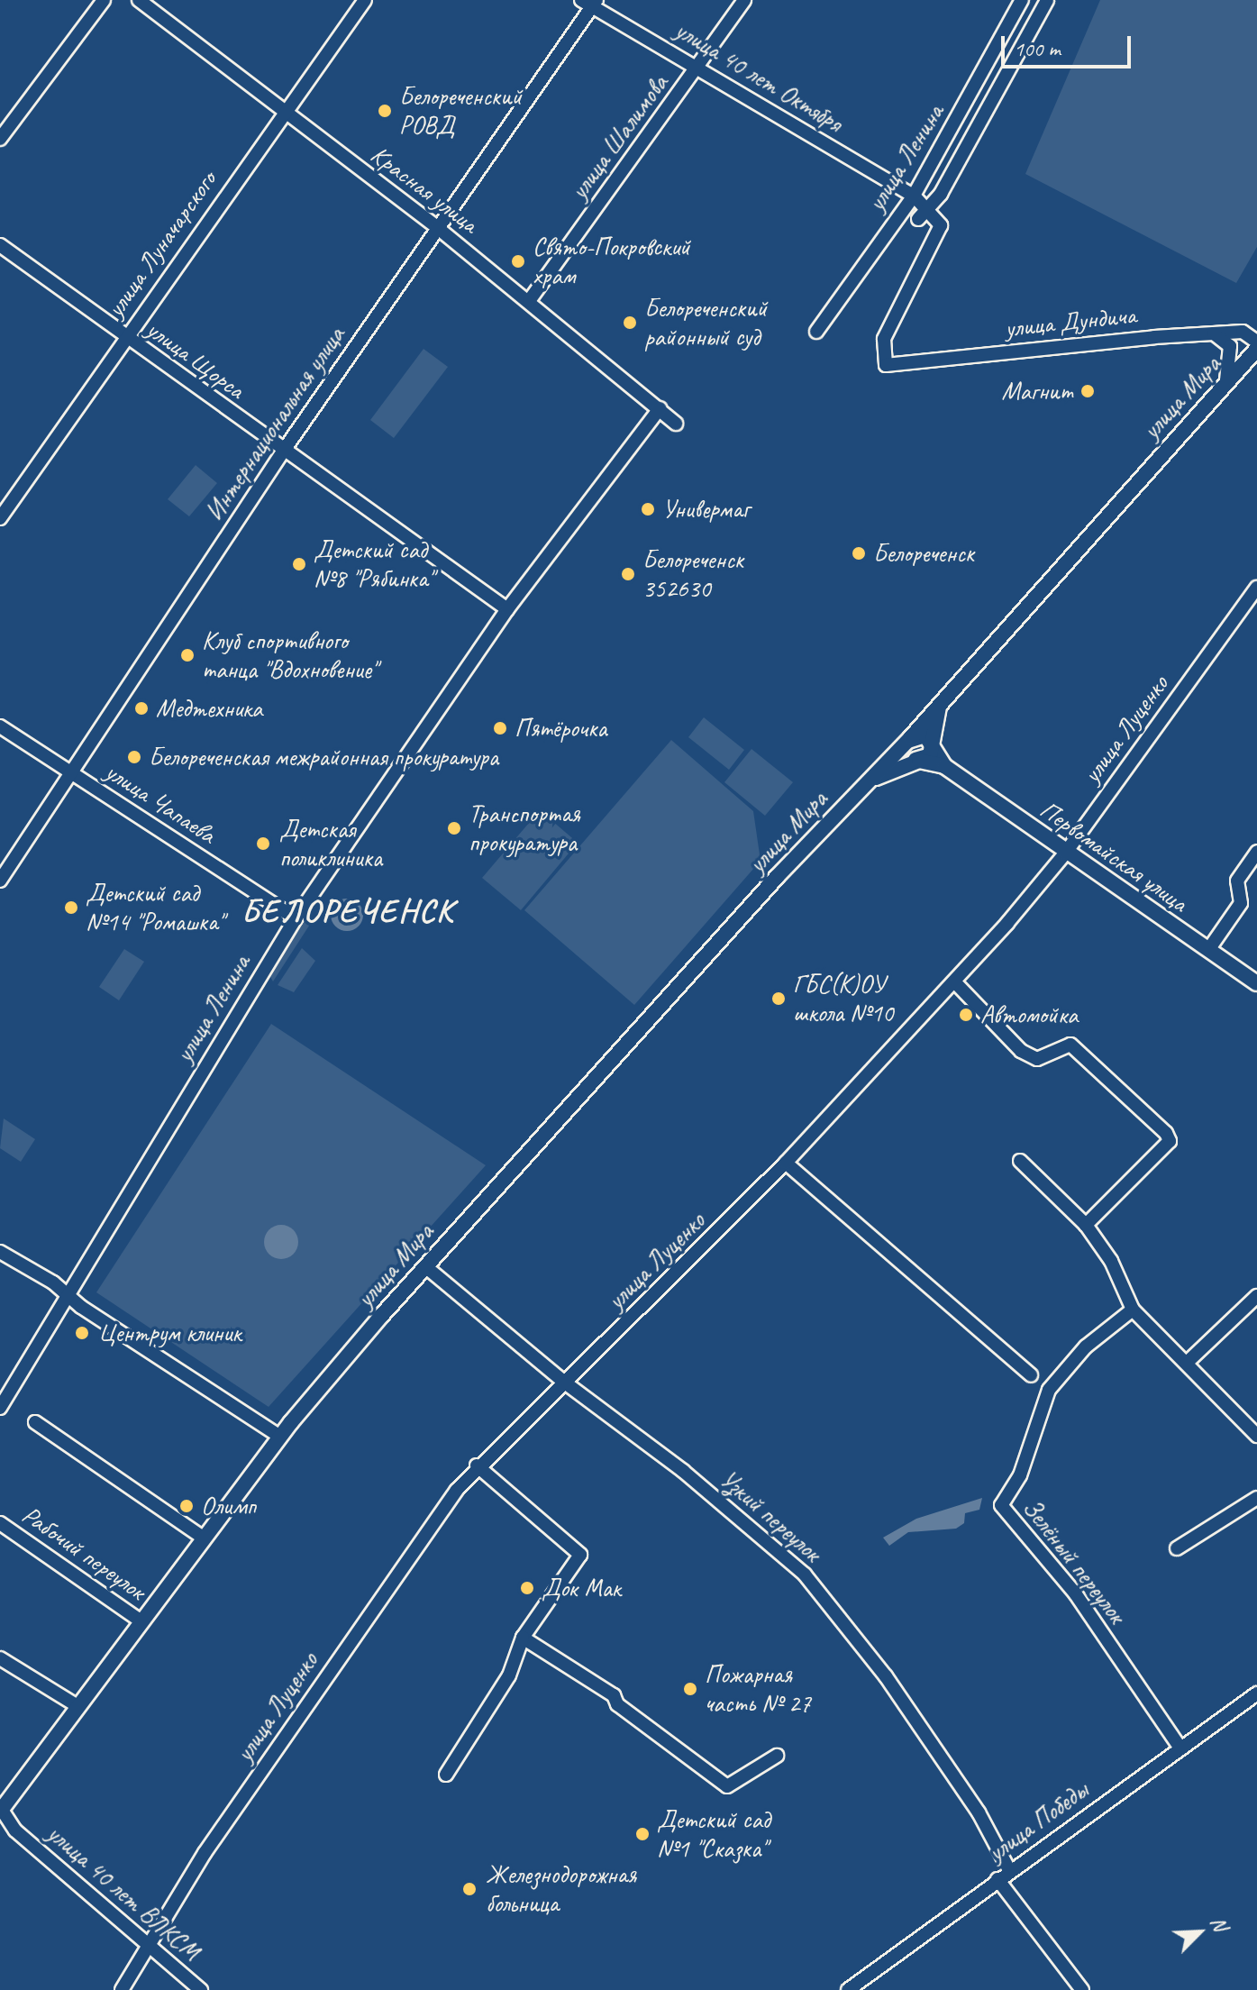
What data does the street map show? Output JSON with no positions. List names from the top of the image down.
{
  "streets": {
    "main road": ["улица Мира", "Первомайская улица"],
    "street": [
      "улица 40 лет Октября",
      "улица Шалимова",
      "улица Ленина",
      "Красная улица",
      "улица Луначарского",
      "улица Дундича",
      "улица Щорса",
      "Интернациональная улица",
      "улица Луценко",
      "улица Чапаева",
      "Узкий переулок",
      "Рабочий переулок",
      "Зелёный переулок",
      "улица Победы",
      "улица 40 лет ВЛКСМ"
    ]
  },
  "crossings": [
    ["улица 40 лет Октября", "улица Шалимова"],
    ["улица 40 лет Октября", "улица Ленина"],
    ["улица 40 лет Октября", "улица Дундича"],
    ["улица 40 лет Октября", "Интернациональная улица"],
    ["улица Шалимова", "Красная улица"],
    ["улица Ленина", "Красная улица"],
    ["улица Ленина", "улица Щорса"],
    ["улица Ленина", "улица Чапаева"],
    ["Красная улица", "улица Луначарского"],
    ["Красная улица", "Интернациональная улица"],
    ["улица Луначарского", "улица Щорса"],
    ["улица Щорса", "Интернациональная улица"],
    ["улица Мира", "Первомайская улица"],
    ["улица Мира", "Узкий переулок"],
    ["улица Мира", "Рабочий переулок"],
    ["улица Мира", "улица 40 лет ВЛКСМ"],
    ["Интернациональная улица", "улица Чапаева"],
    ["улица Луценко", "Первомайская улица"],
    ["улица Луценко", "Узкий переулок"],
    ["улица Луценко", "улица 40 лет ВЛКСМ"],
    ["Узкий переулок", "улица Победы"],
    ["Зелёный переулок", "улица Победы"]
  ],
  "districts": ["БЕЛОРЕЧЕНСК"],
  "places": [
    "Белореченский РОВД",
    "Свято-Покровский храм",
    "Белореченский районный суд",
    "Магнит",
    "Универмаг",
    "Белореченск",
    "Детский сад №8 \"Рябинка\"",
    "Белореченск 352630",
    "Клуб спортивного танца \"Вдохновение\"",
    "Медтехника",
    "Пятёрочка",
    "Белореченская межрайонная прокуратура",
    "Транспортая прокуратура",
    "Детская поликлиника",
    "Детский сад №14 \"Ромашка\"",
    "ГБС(К)ОУ школа №10",
    "Автомойка",
    "Центрум клиник",
    "Олимп",
    "Док Мак",
    "Пожарная часть № 27",
    "Детский сад №1 \"Сказка\"",
    "Железнодорожная больница"
  ],
  "scale_bar": "100 m",
  "north": "top right"
}
